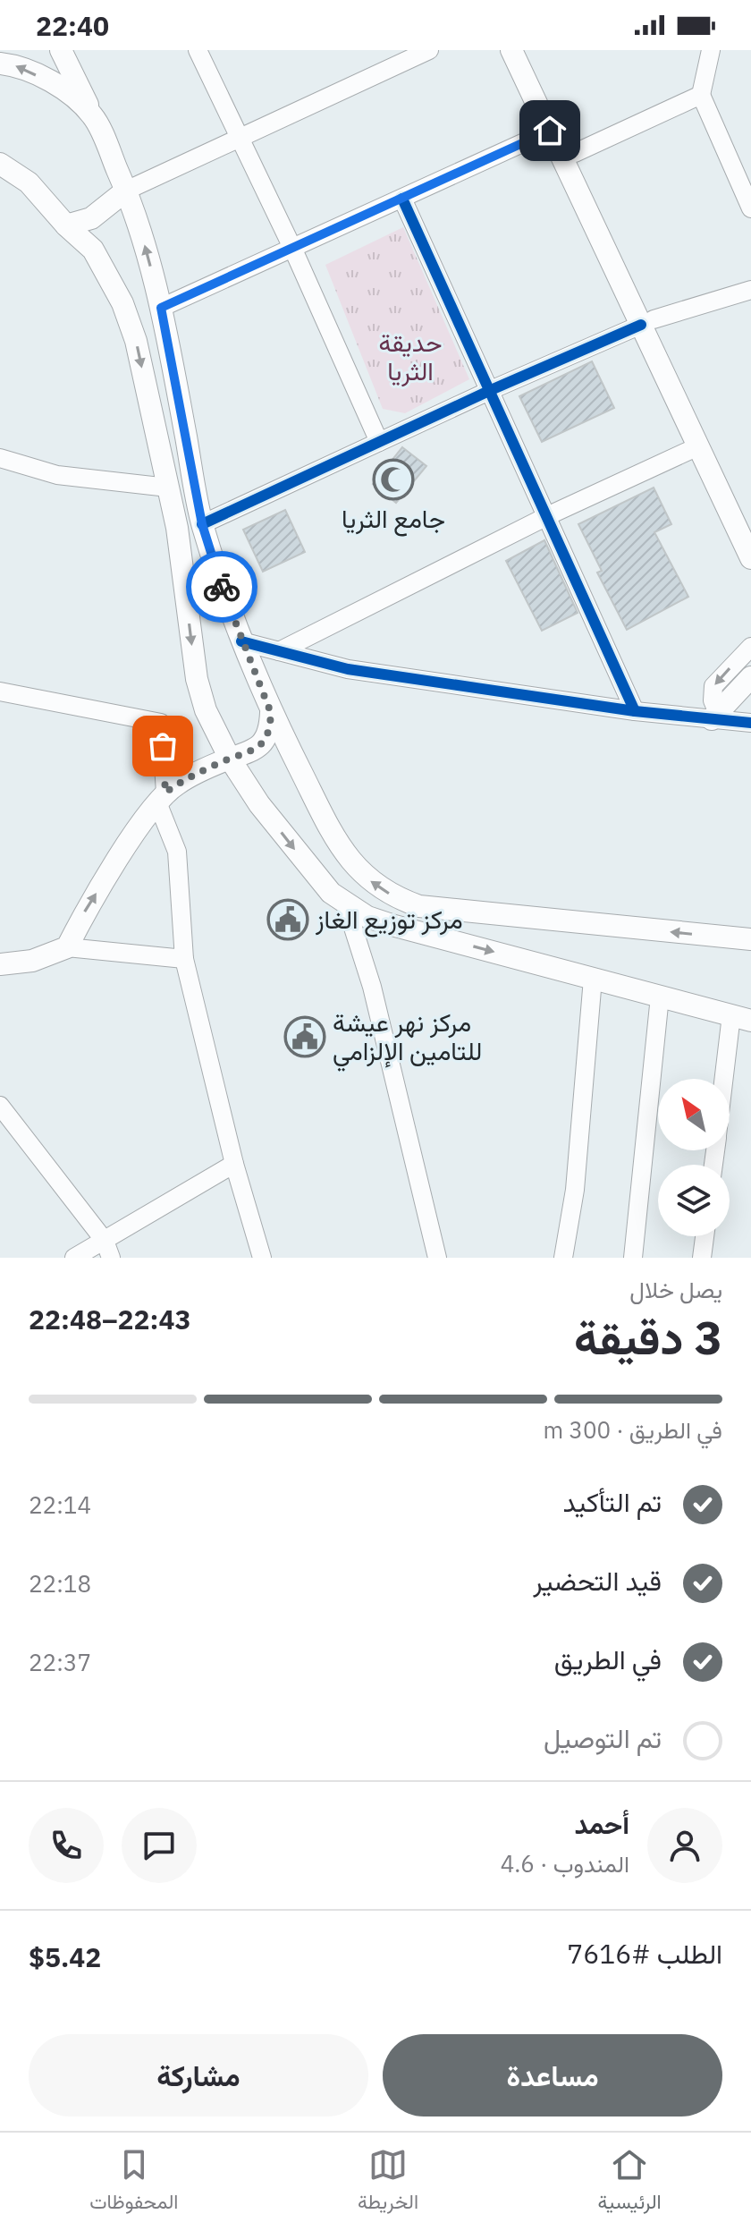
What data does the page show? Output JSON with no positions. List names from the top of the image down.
{
  "parks": ["حديقة الثريا"],
  "places": {
    "mosque": ["جامع الثريا"],
    "public building": ["مركز توزيع الغاز", "مركز نهر عيشة للتامين الإلزامي"]
  },
  "north": "top left",
  "page": {
    "status": "22:40",
    "heading": ["3 دقيقة", "يصل خلال", "22:43–22:48"],
    "panel": [
      "أحمد",
      "المندوب · 4.6",
      "الطلب #7616",
      "$5.42"
    ],
    "bar": "في الطريق · 300 m",
    "list": [
      ["تم التأكيد", "22:14"],
      ["قيد التحضير", "22:18"],
      ["في الطريق", "22:37"],
      "تم التوصيل"
    ],
    "buttons": ["مساعدة", "مشاركة"],
    "tabs": ["الرئيسية", "الخريطة", "المحفوظات"]
  }
}
